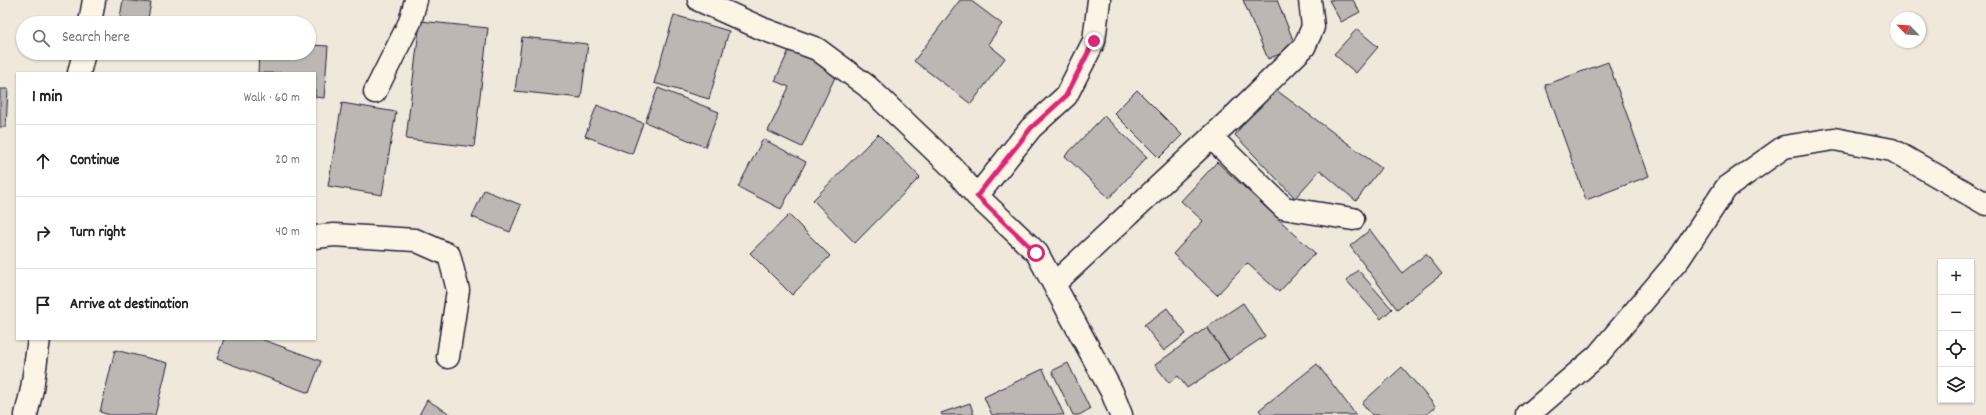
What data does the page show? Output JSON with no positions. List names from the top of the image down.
{
  "north": "top left",
  "page": {
    "search": "Search here",
    "heading": ["1 min", "Walk · 60 m"],
    "list": [
      ["Continue", "20 m"],
      ["Turn right", "40 m"],
      "Arrive at destination"
    ],
    "map_buttons": ["+", "−"]
  }
}
